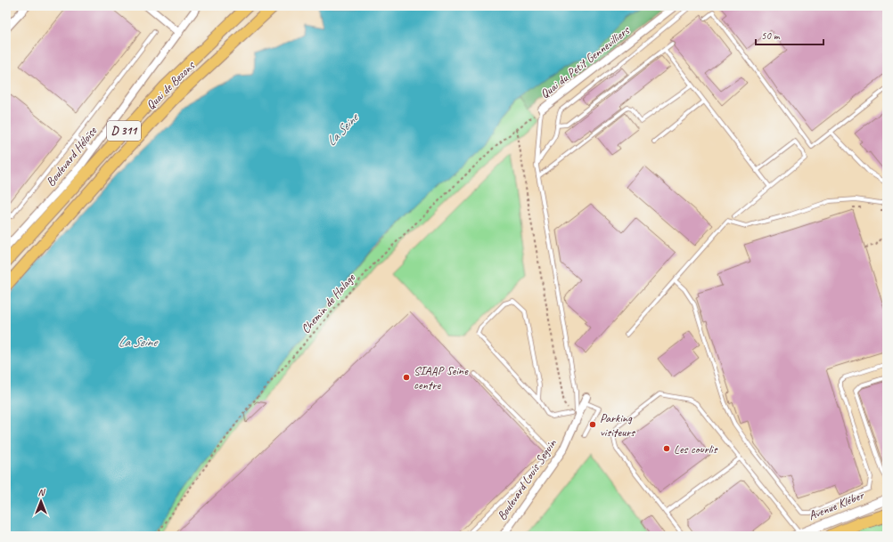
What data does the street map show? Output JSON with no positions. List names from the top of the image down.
{
  "streets": {
    "main road": ["Quai de Bezons", "D 311"],
    "street": [
      "Quai du Petit Gennevilliers",
      "Boulevard Héloïse",
      "Boulevard Louis Seguin",
      "Avenue Kléber"
    ],
    "path": ["Chemin de Halage"]
  },
  "crossings": [
    ["Quai du Petit Gennevilliers", "Chemin de Halage"]
  ],
  "water": ["La Seine"],
  "places": ["SIAAP Seine centre", "Parking visiteurs", "Les courlis"],
  "scale_bar": "50 m",
  "north": "top"
}
